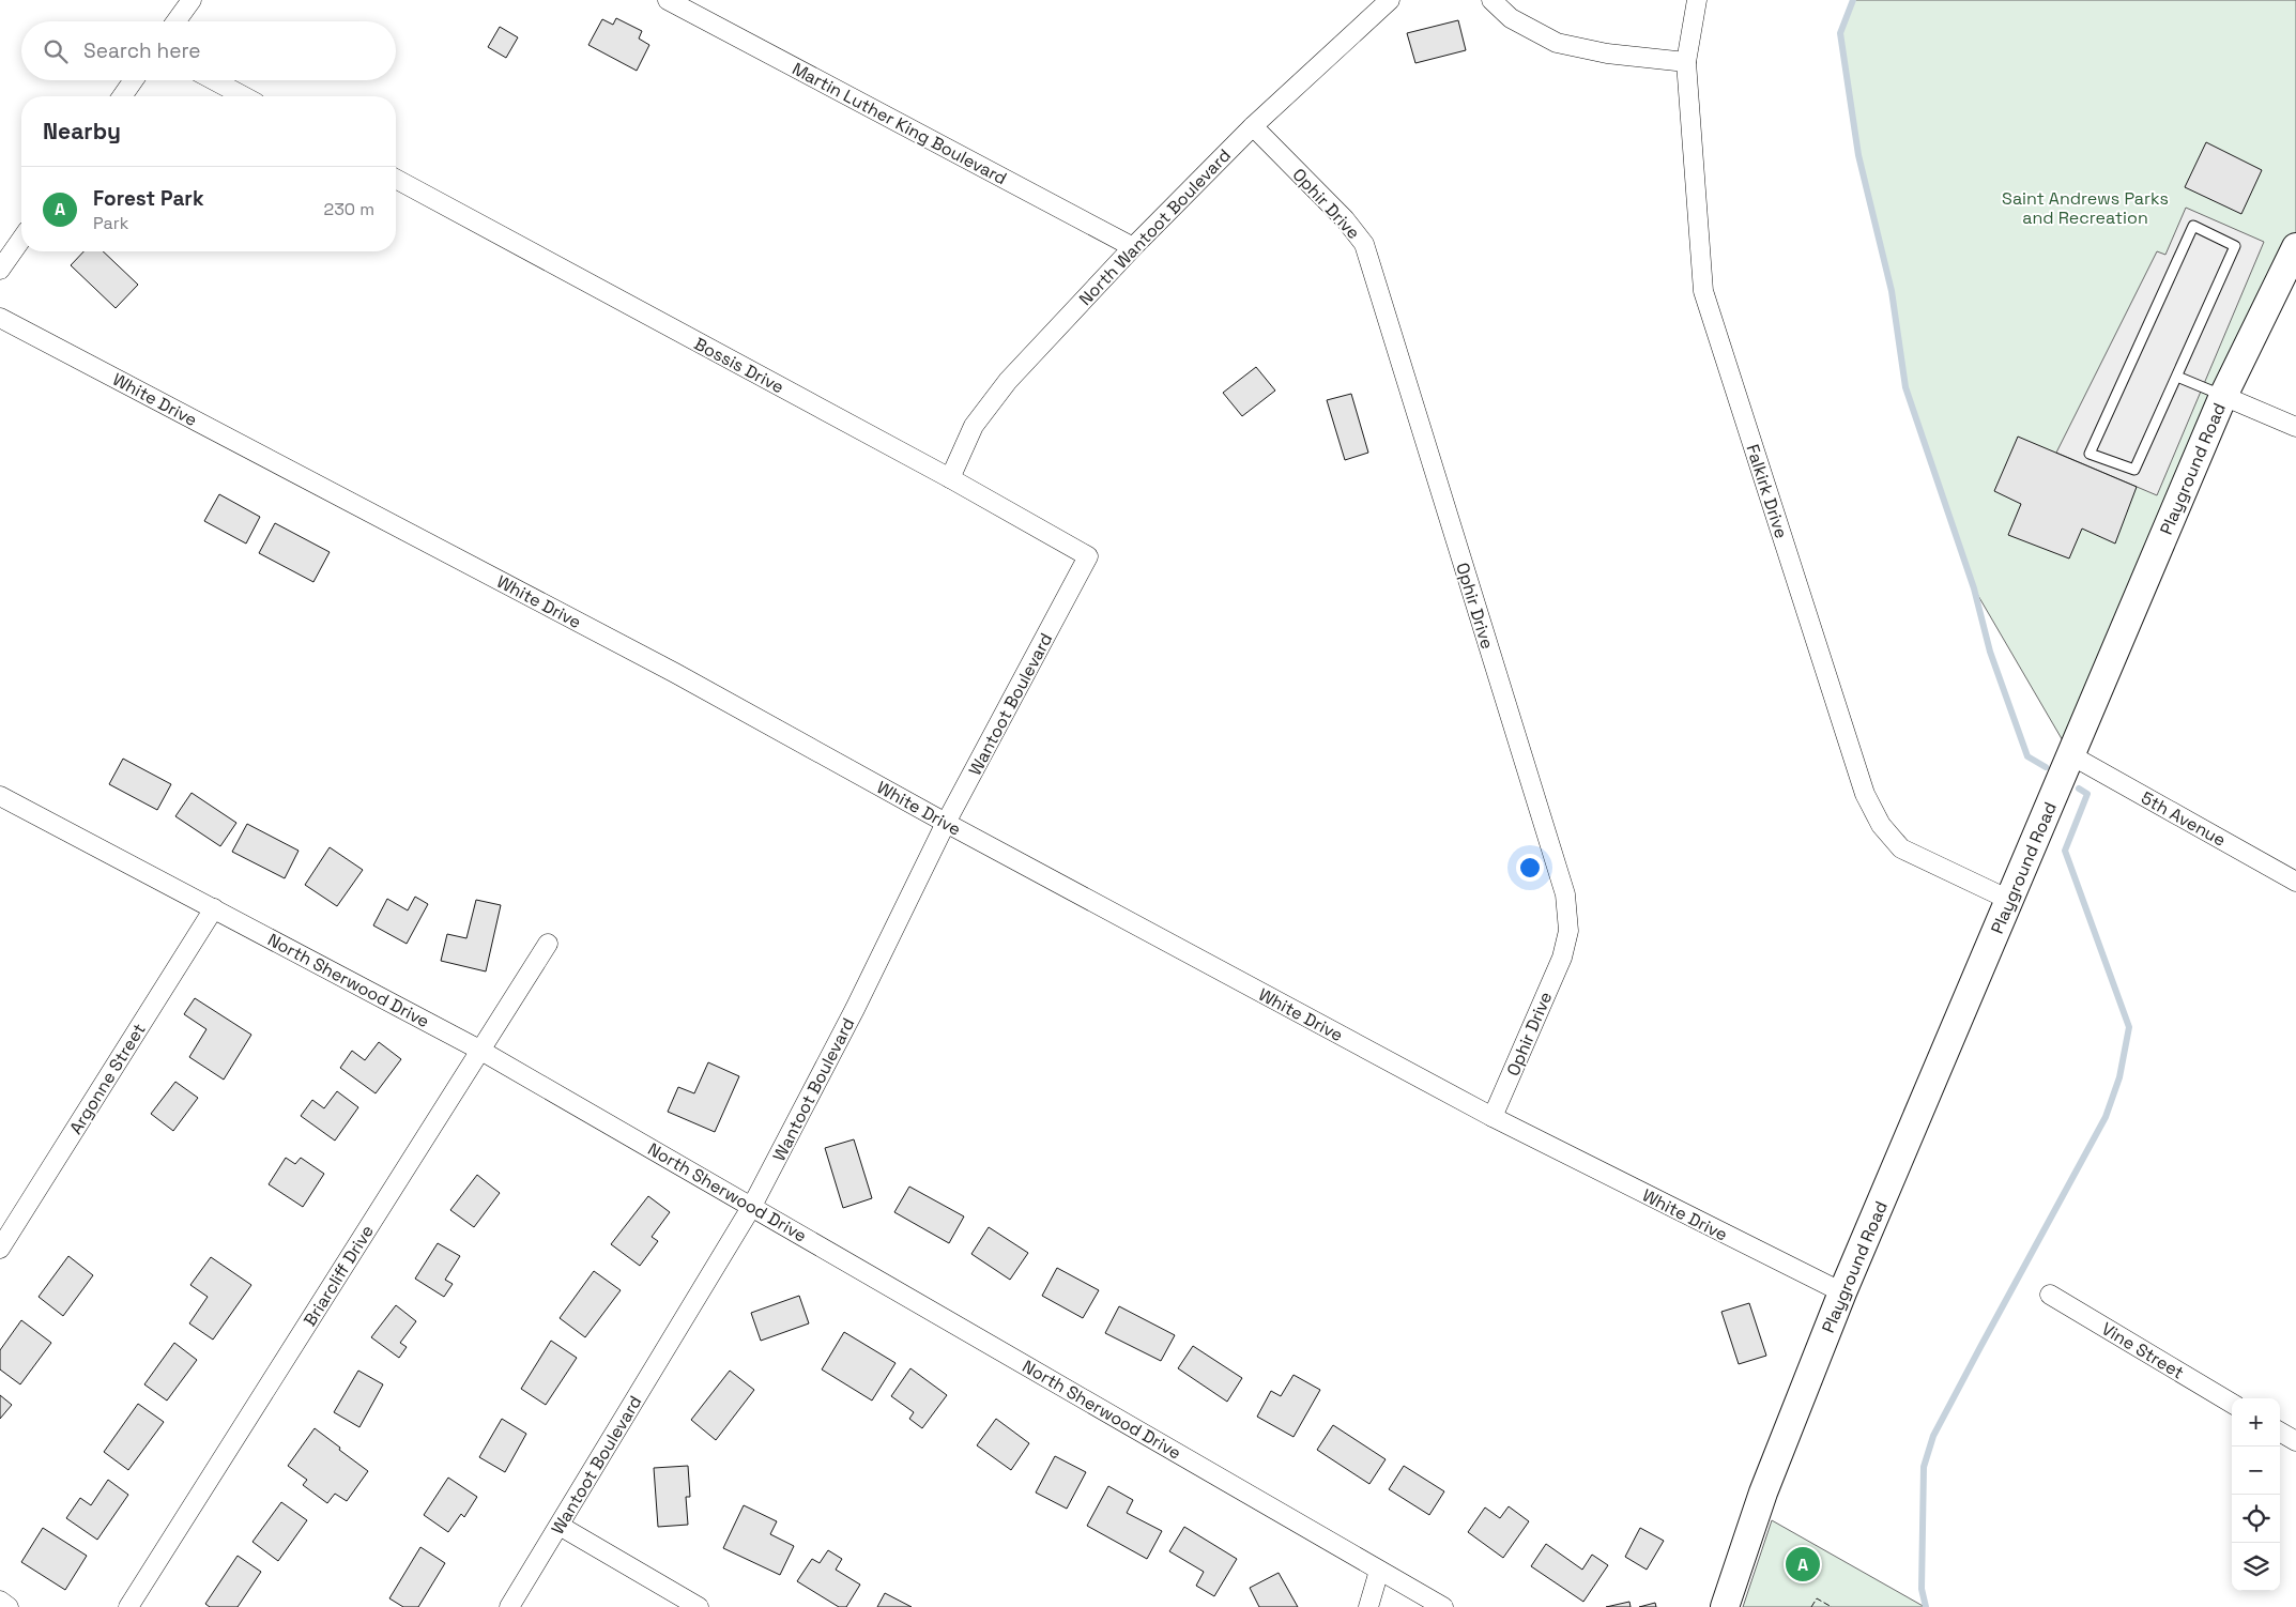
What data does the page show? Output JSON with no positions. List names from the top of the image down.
{
  "streets": {
    "main road": ["Playground Road"],
    "street": [
      "Martin Luther King Boulevard",
      "Ophir Drive",
      "North Wantoot Boulevard",
      "Bossis Drive",
      "White Drive",
      "Falkirk Drive",
      "Wantoot Boulevard",
      "5th Avenue",
      "North Sherwood Drive",
      "Argonne Street",
      "Briarcliff Drive",
      "Vine Street"
    ]
  },
  "crossings": [
    ["Martin Luther King Boulevard", "North Wantoot Boulevard"],
    ["Ophir Drive", "North Wantoot Boulevard"],
    ["Ophir Drive", "White Drive"],
    ["North Wantoot Boulevard", "Bossis Drive"],
    ["Bossis Drive", "Wantoot Boulevard"],
    ["White Drive", "Playground Road"],
    ["White Drive", "Wantoot Boulevard"],
    ["Playground Road", "Falkirk Drive"],
    ["Playground Road", "5th Avenue"],
    ["Wantoot Boulevard", "North Sherwood Drive"],
    ["North Sherwood Drive", "Argonne Street"],
    ["North Sherwood Drive", "Briarcliff Drive"]
  ],
  "parks": ["Saint Andrews Parks and Recreation"],
  "page": {
    "search": "Search here",
    "heading": "Nearby",
    "list": [
      {
        "mark": "A",
        "name": "Forest Park",
        "note": "Park",
        "value": "230 m"
      }
    ],
    "map_buttons": ["+", "−"],
    "pins": "A"
  }
}
